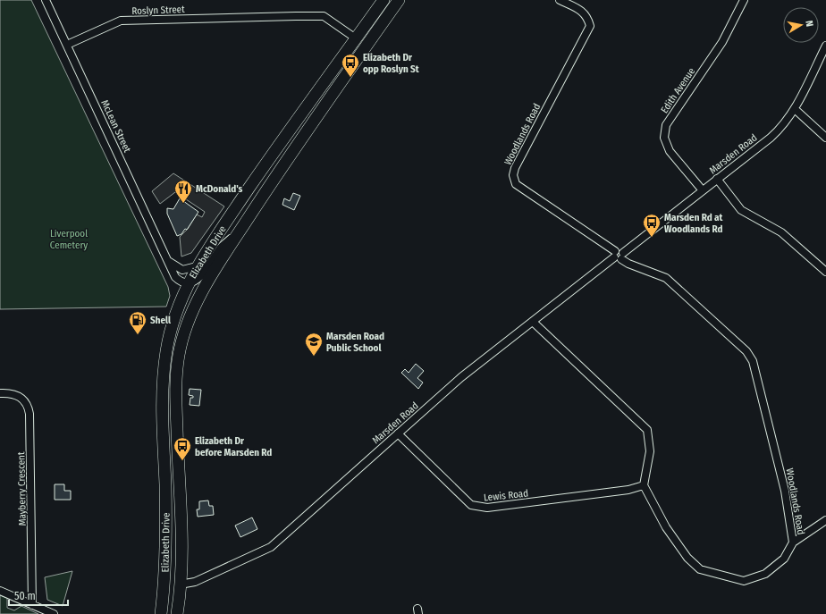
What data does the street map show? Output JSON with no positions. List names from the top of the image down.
{
  "streets": {
    "main road": ["Elizabeth Drive"],
    "street": [
      "Roslyn Street",
      "Edith Avenue",
      "McLean Street",
      "Woodlands Road",
      "Marsden Road",
      "Mayberry Crescent",
      "Lewis Road"
    ]
  },
  "crossings": [
    ["Roslyn Street", "McLean Street"],
    ["Roslyn Street", "Elizabeth Drive"],
    ["Edith Avenue", "Marsden Road"],
    ["McLean Street", "Elizabeth Drive"],
    ["Woodlands Road", "Marsden Road"],
    ["Woodlands Road", "Lewis Road"],
    ["Marsden Road", "Elizabeth Drive"],
    ["Marsden Road", "Lewis Road"]
  ],
  "parks": ["Liverpool Cemetery"],
  "places": {
    "bus stop": ["Elizabeth Dr opp Roslyn St", "Marsden Rd at Woodlands Rd", "Elizabeth Dr before Marsden Rd"],
    "restaurant": ["McDonald's"],
    "fuel station": ["Shell"],
    "school or university": ["Marsden Road Public School"]
  },
  "scale_bar": "50 m",
  "north": "right"
}
